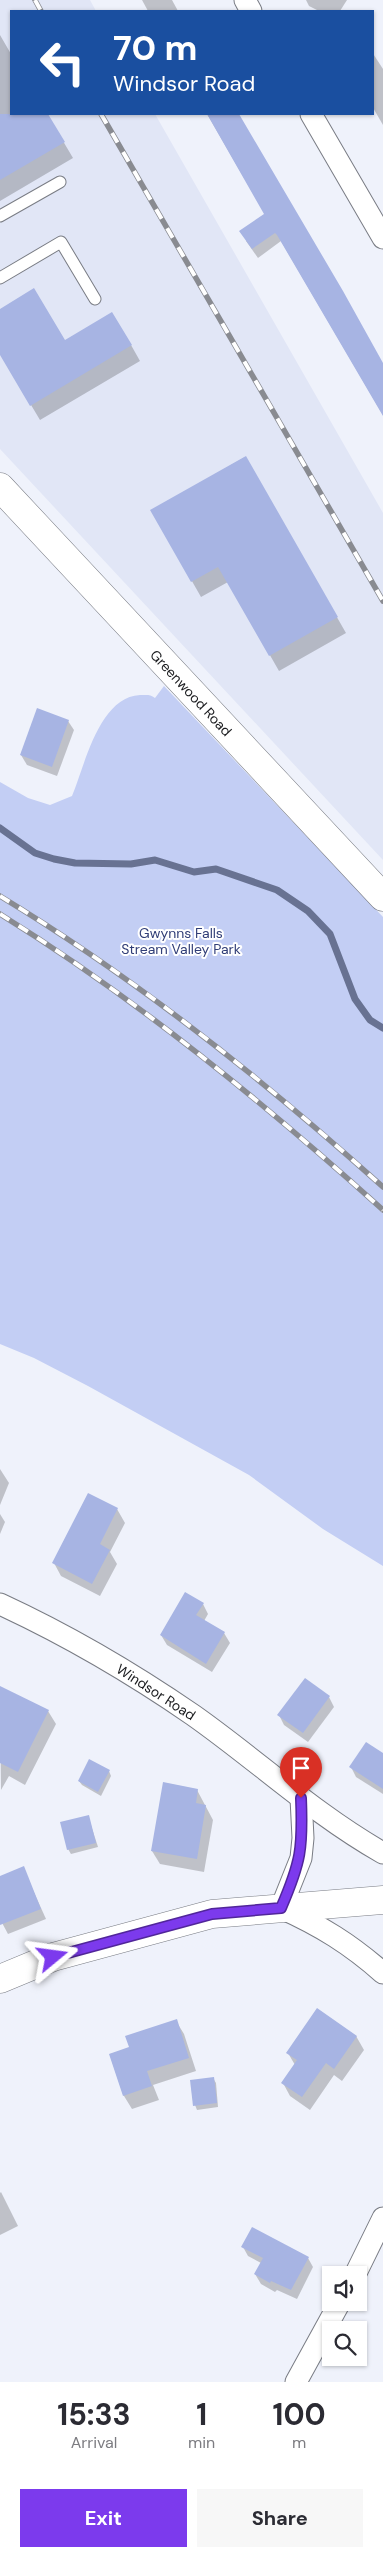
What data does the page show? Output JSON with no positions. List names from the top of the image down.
{
  "streets": {
    "street": ["Greenwood Road", "Windsor Road"]
  },
  "parks": ["Gwynns Falls Stream Valley Park"],
  "page": {
    "turn": ["70 m", "Windsor Road"],
    "eta": [
      "15:33",
      "Arrival",
      "1",
      "min",
      "100",
      "m"
    ],
    "buttons": ["Exit", "Share"]
  }
}
